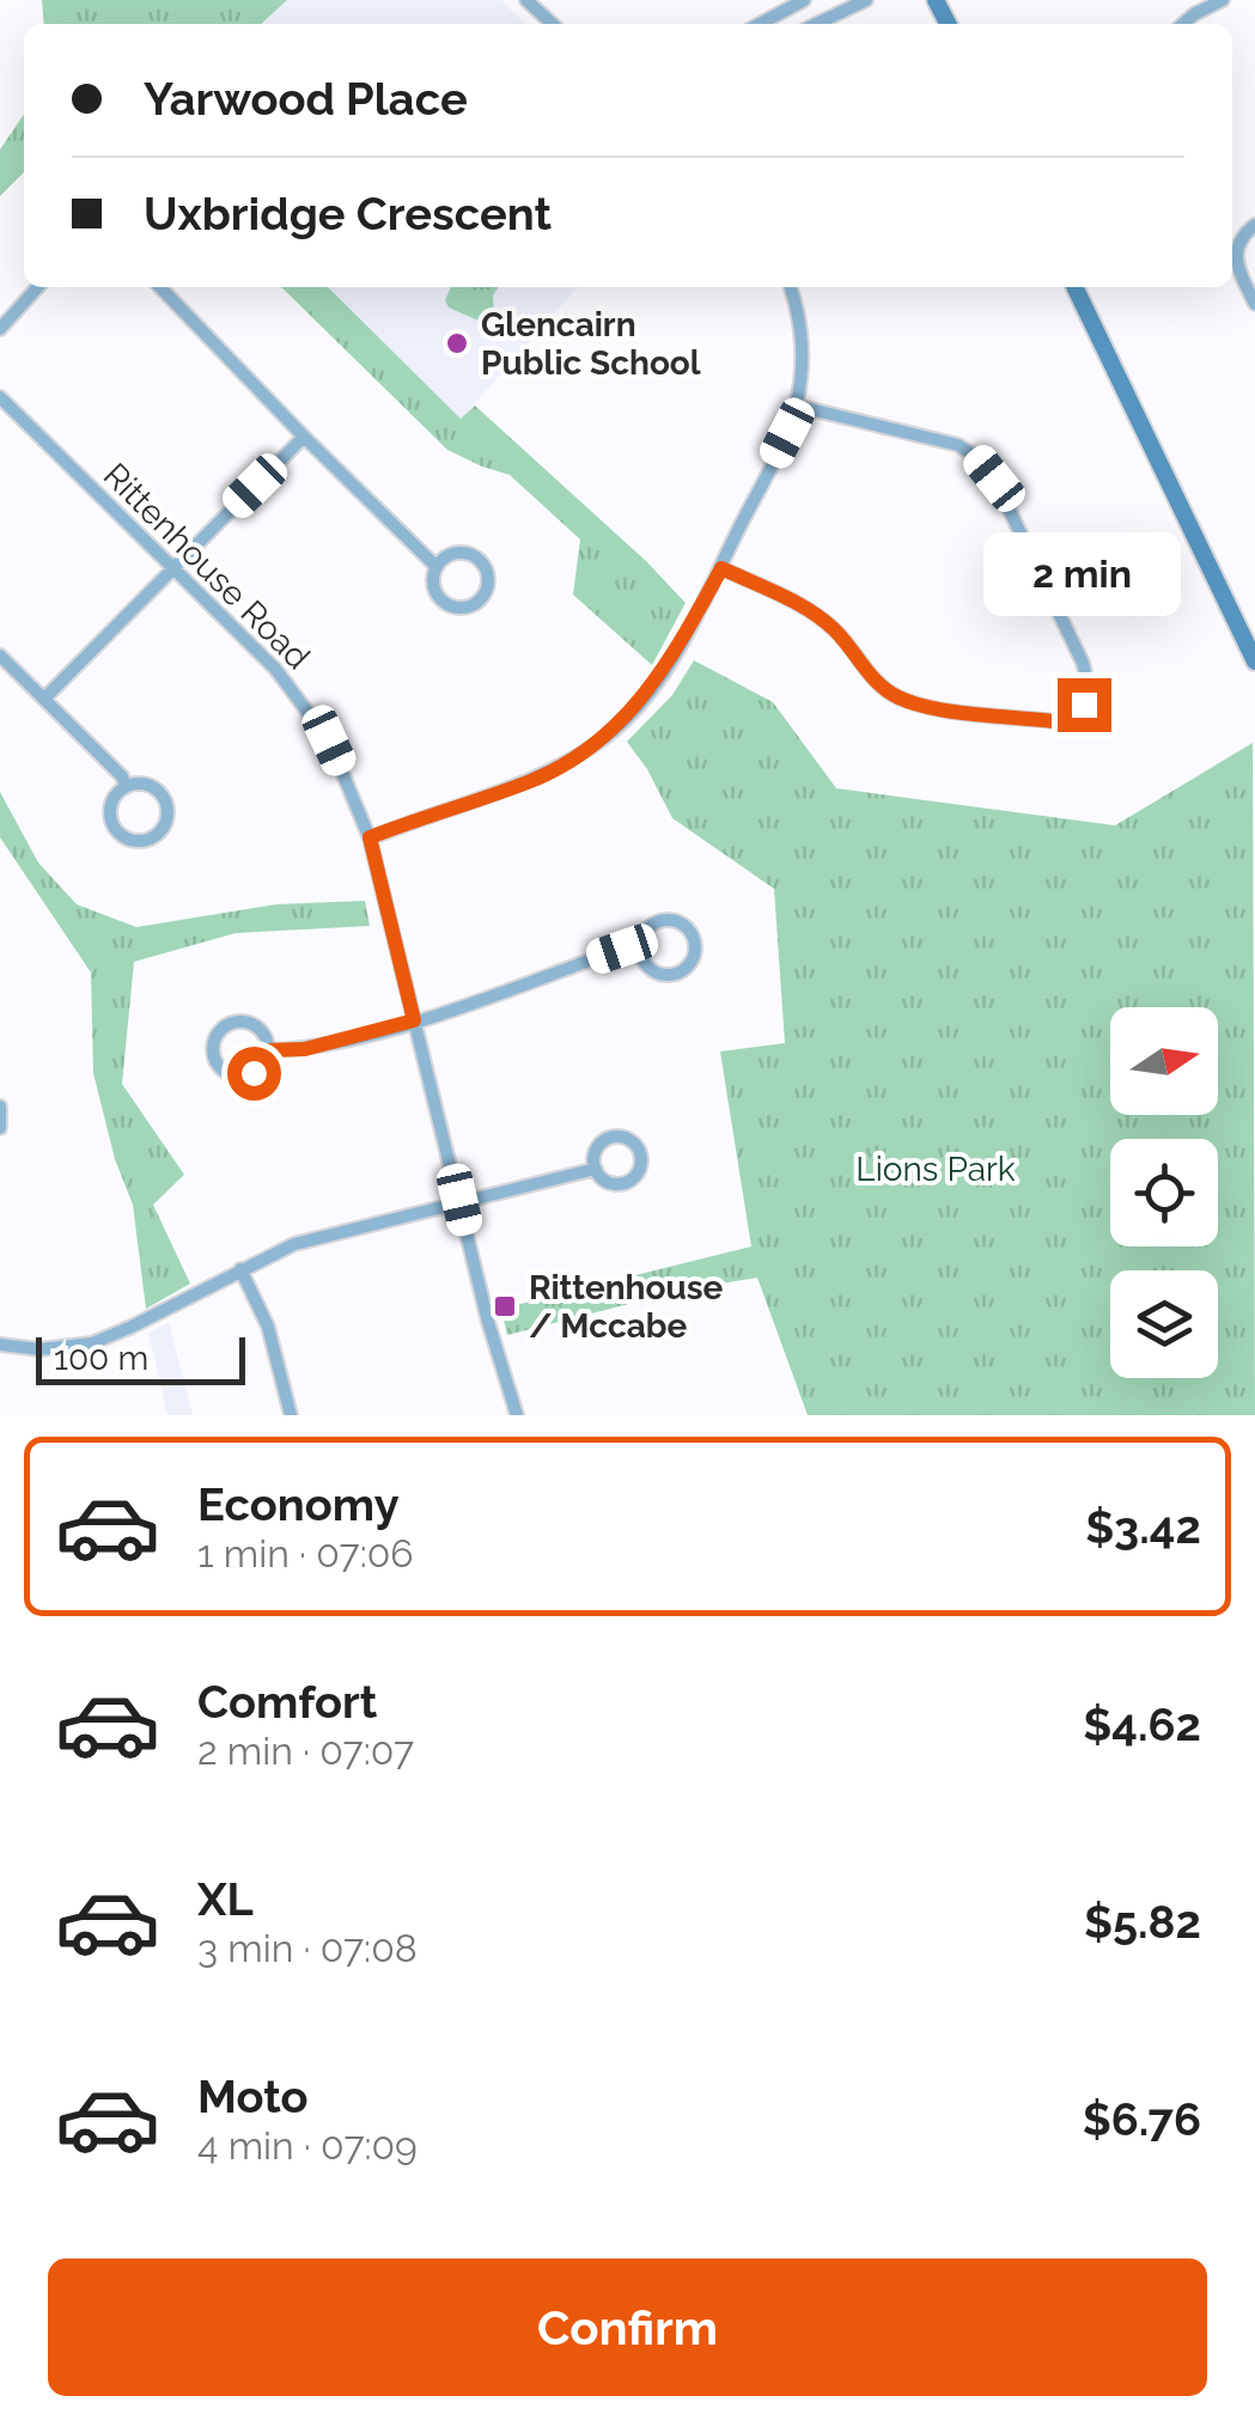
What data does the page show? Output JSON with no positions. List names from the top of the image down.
{
  "streets": {
    "street": ["Rittenhouse Road"]
  },
  "parks": ["Lions Park"],
  "places": {
    "other": ["Glencairn Public School"],
    "transit": ["Rittenhouse / Mccabe"]
  },
  "scale_bar": "100 m",
  "north": "right",
  "page": {
    "banner": ["Yarwood Place", "Uxbridge Crescent"],
    "bubble": "2 min",
    "scale": "100 m",
    "list": [
      {
        "name": "Economy",
        "note": "1 min · 07:06",
        "value": "$3.42"
      },
      {
        "name": "Comfort",
        "note": "2 min · 07:07",
        "value": "$4.62"
      },
      {
        "name": "XL",
        "note": "3 min · 07:08",
        "value": "$5.82"
      },
      {
        "name": "Moto",
        "note": "4 min · 07:09",
        "value": "$6.76"
      }
    ],
    "buttons": "Confirm"
  }
}
